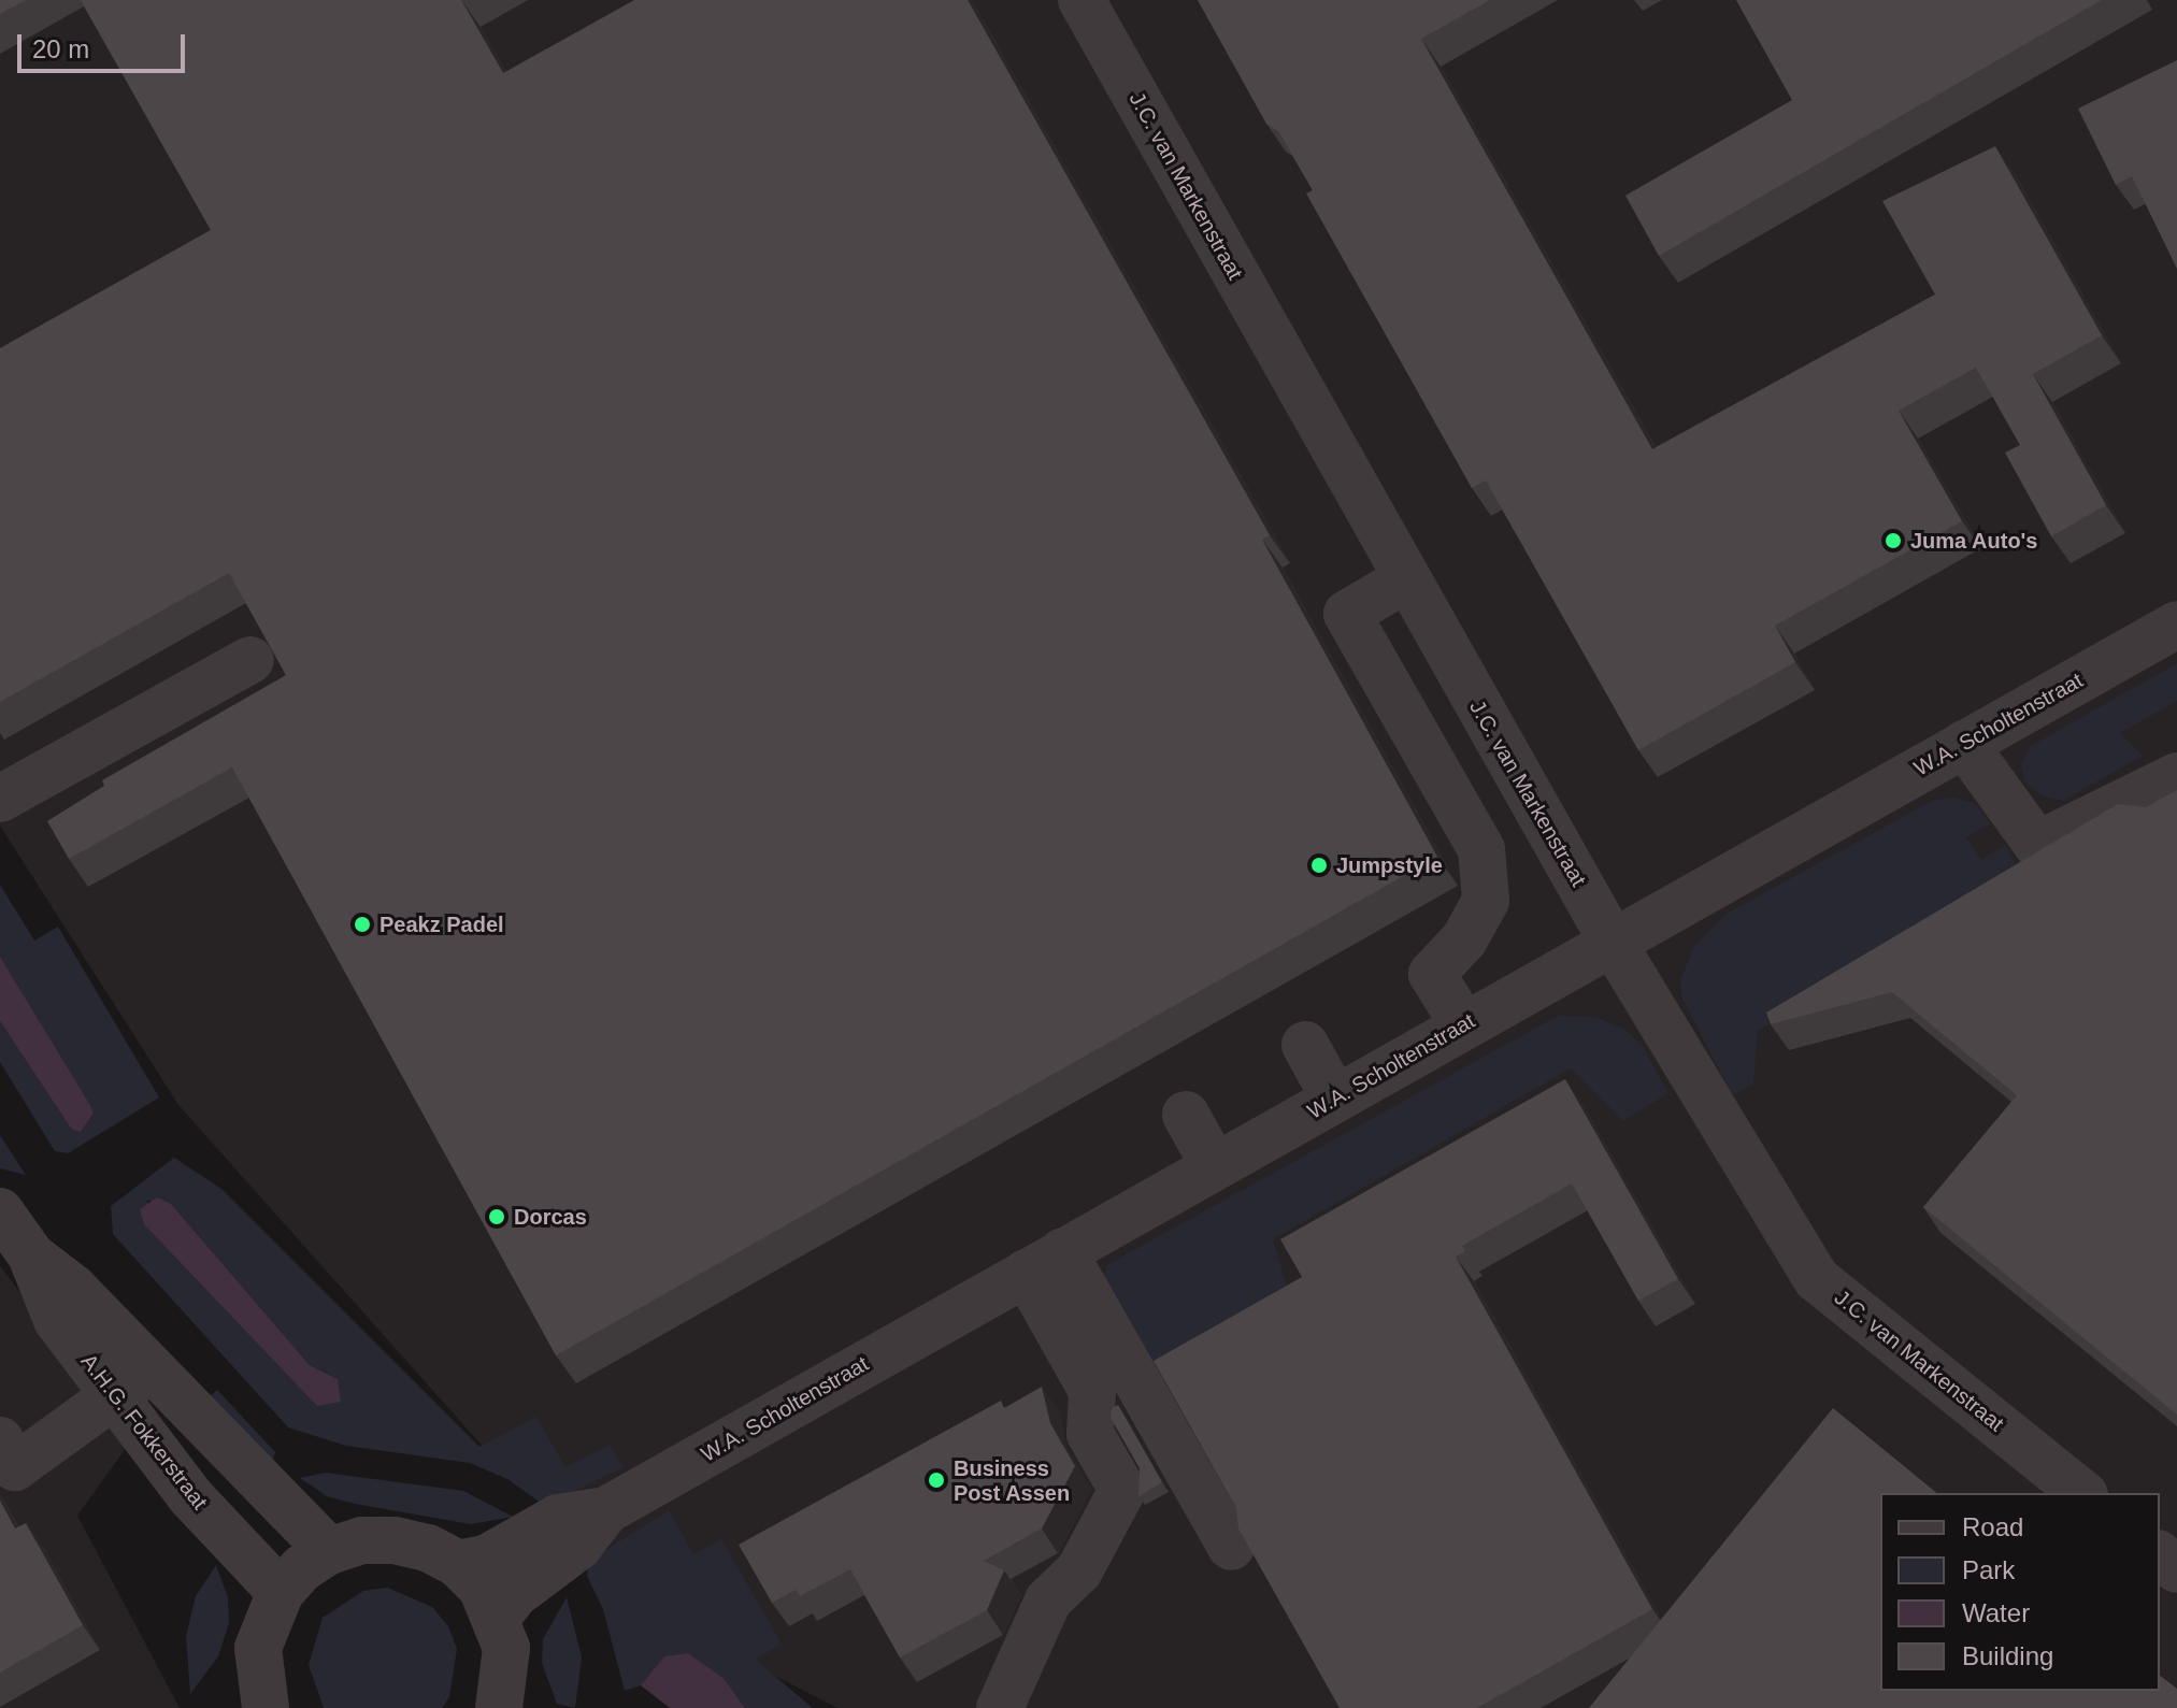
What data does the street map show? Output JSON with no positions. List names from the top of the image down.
{
  "streets": {
    "street": ["J.C. van Markenstraat", "W.A. Scholtenstraat", "A.H.G. Fokkerstraat"]
  },
  "crossings": [
    ["J.C. van Markenstraat", "W.A. Scholtenstraat"]
  ],
  "places": [
    "Juma Auto's",
    "Jumpstyle",
    "Peakz Padel",
    "Dorcas",
    "Business Post Assen"
  ],
  "legend": [
    "Road",
    "Park",
    "Water",
    "Building"
  ],
  "scale_bar": "20 m"
}
